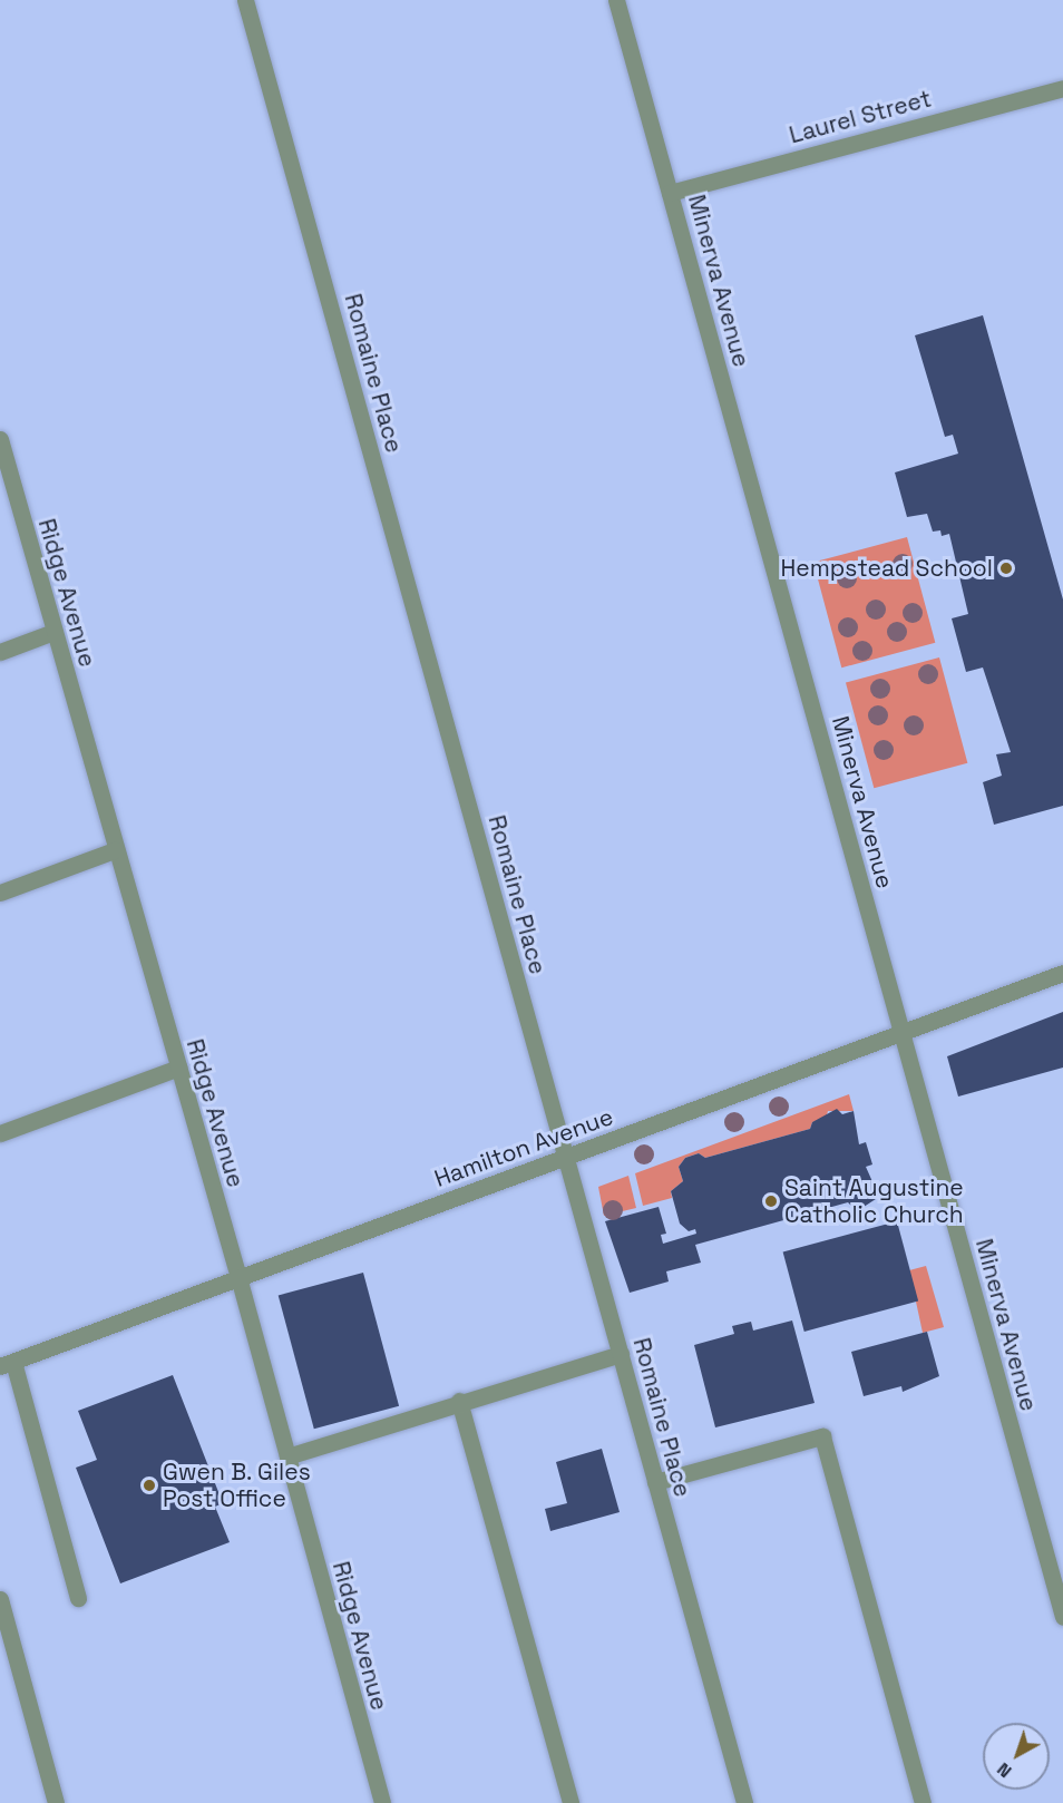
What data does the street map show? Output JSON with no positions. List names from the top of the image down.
{
  "streets": {
    "street": [
      "Laurel Street",
      "Minerva Avenue",
      "Romaine Place",
      "Ridge Avenue",
      "Hamilton Avenue"
    ]
  },
  "crossings": [
    ["Laurel Street", "Minerva Avenue"],
    ["Minerva Avenue", "Hamilton Avenue"],
    ["Romaine Place", "Hamilton Avenue"],
    ["Ridge Avenue", "Hamilton Avenue"]
  ],
  "places": ["Hempstead School", "Saint Augustine Catholic Church", "Gwen B. Giles Post Office"],
  "north": "bottom left"
}
